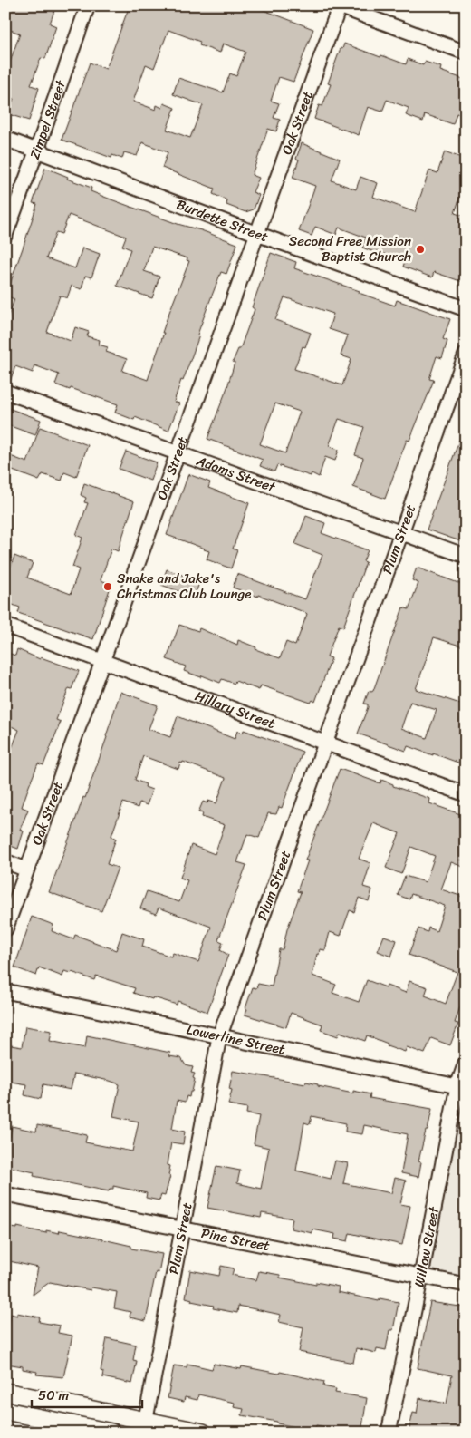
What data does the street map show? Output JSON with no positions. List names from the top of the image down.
{
  "streets": {
    "street": [
      "Zimpel Street",
      "Oak Street",
      "Burdette Street",
      "Adams Street",
      "Plum Street",
      "Hillary Street",
      "Lowerline Street",
      "Pine Street",
      "Willow Street"
    ]
  },
  "crossings": [
    ["Zimpel Street", "Burdette Street"],
    ["Oak Street", "Burdette Street"],
    ["Oak Street", "Adams Street"],
    ["Oak Street", "Hillary Street"],
    ["Adams Street", "Plum Street"],
    ["Plum Street", "Hillary Street"],
    ["Plum Street", "Lowerline Street"],
    ["Plum Street", "Pine Street"],
    ["Lowerline Street", "Willow Street"],
    ["Pine Street", "Willow Street"]
  ],
  "places": ["Second Free Mission Baptist Church", "Snake and Jake's Christmas Club Lounge"],
  "scale_bar": "50 m"
}
